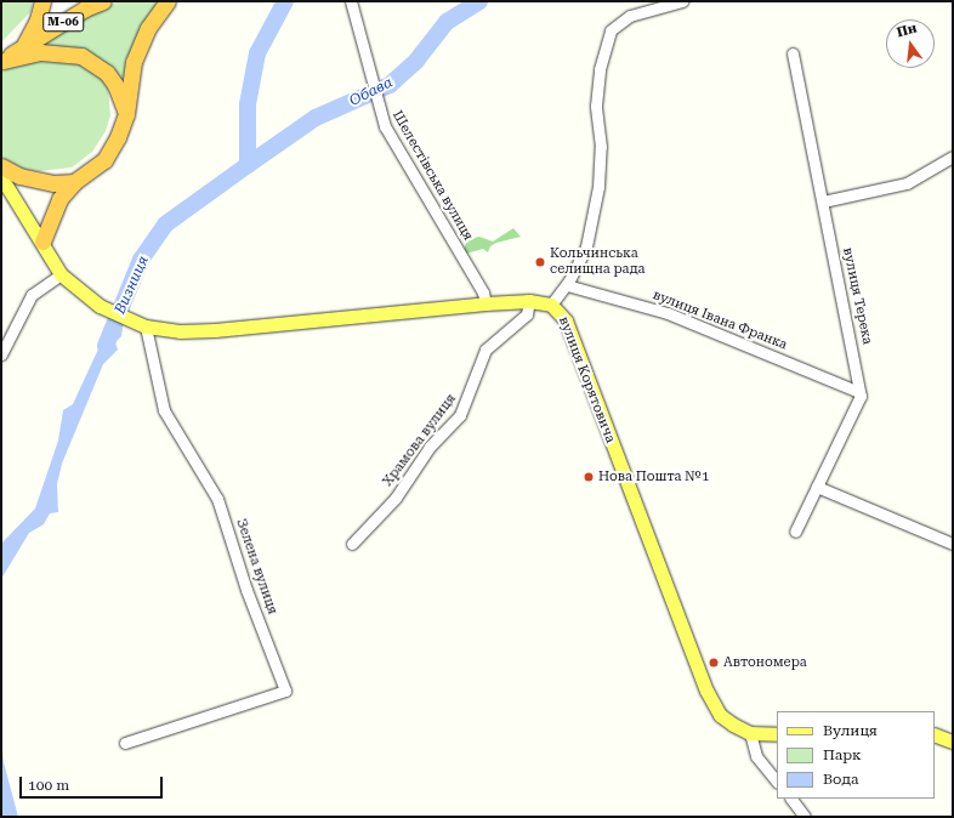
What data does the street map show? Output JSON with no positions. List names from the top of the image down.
{
  "streets": {
    "highway": ["М-06"],
    "main road": ["вулиця Корятовича"],
    "street": [
      "Шелестівська вулиця",
      "вулиця Терека",
      "вулиця Івана Франка",
      "Храмова вулиця",
      "Зелена вулиця"
    ]
  },
  "crossings": [
    ["Шелестівська вулиця", "вулиця Корятовича"],
    ["вулиця Терека", "вулиця Івана Франка"],
    ["вулиця Корятовича", "Храмова вулиця"],
    ["вулиця Корятовича", "Зелена вулиця"]
  ],
  "water": ["Обава", "Визниця"],
  "places": ["Кольчинська селищна рада", "Нова Пошта №1", "Автономера"],
  "legend": ["Вулиця", "Парк", "Вода"],
  "scale_bar": "100 m",
  "north": "top"
}
